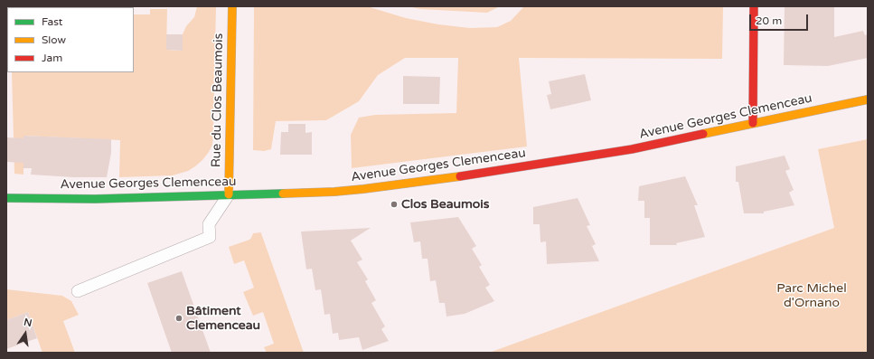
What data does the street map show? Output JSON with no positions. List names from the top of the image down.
{
  "streets": {
    "main road": ["Rue du Clos Beaumois", "Avenue Georges Clemenceau"]
  },
  "crossings": [
    ["Rue du Clos Beaumois", "Avenue Georges Clemenceau"]
  ],
  "parks": ["Parc Michel d'Ornano"],
  "places": ["Clos Beaumois", "Bâtiment Clemenceau"],
  "legend": ["Fast", "Slow", "Jam"],
  "scale_bar": "20 m",
  "north": "top"
}
